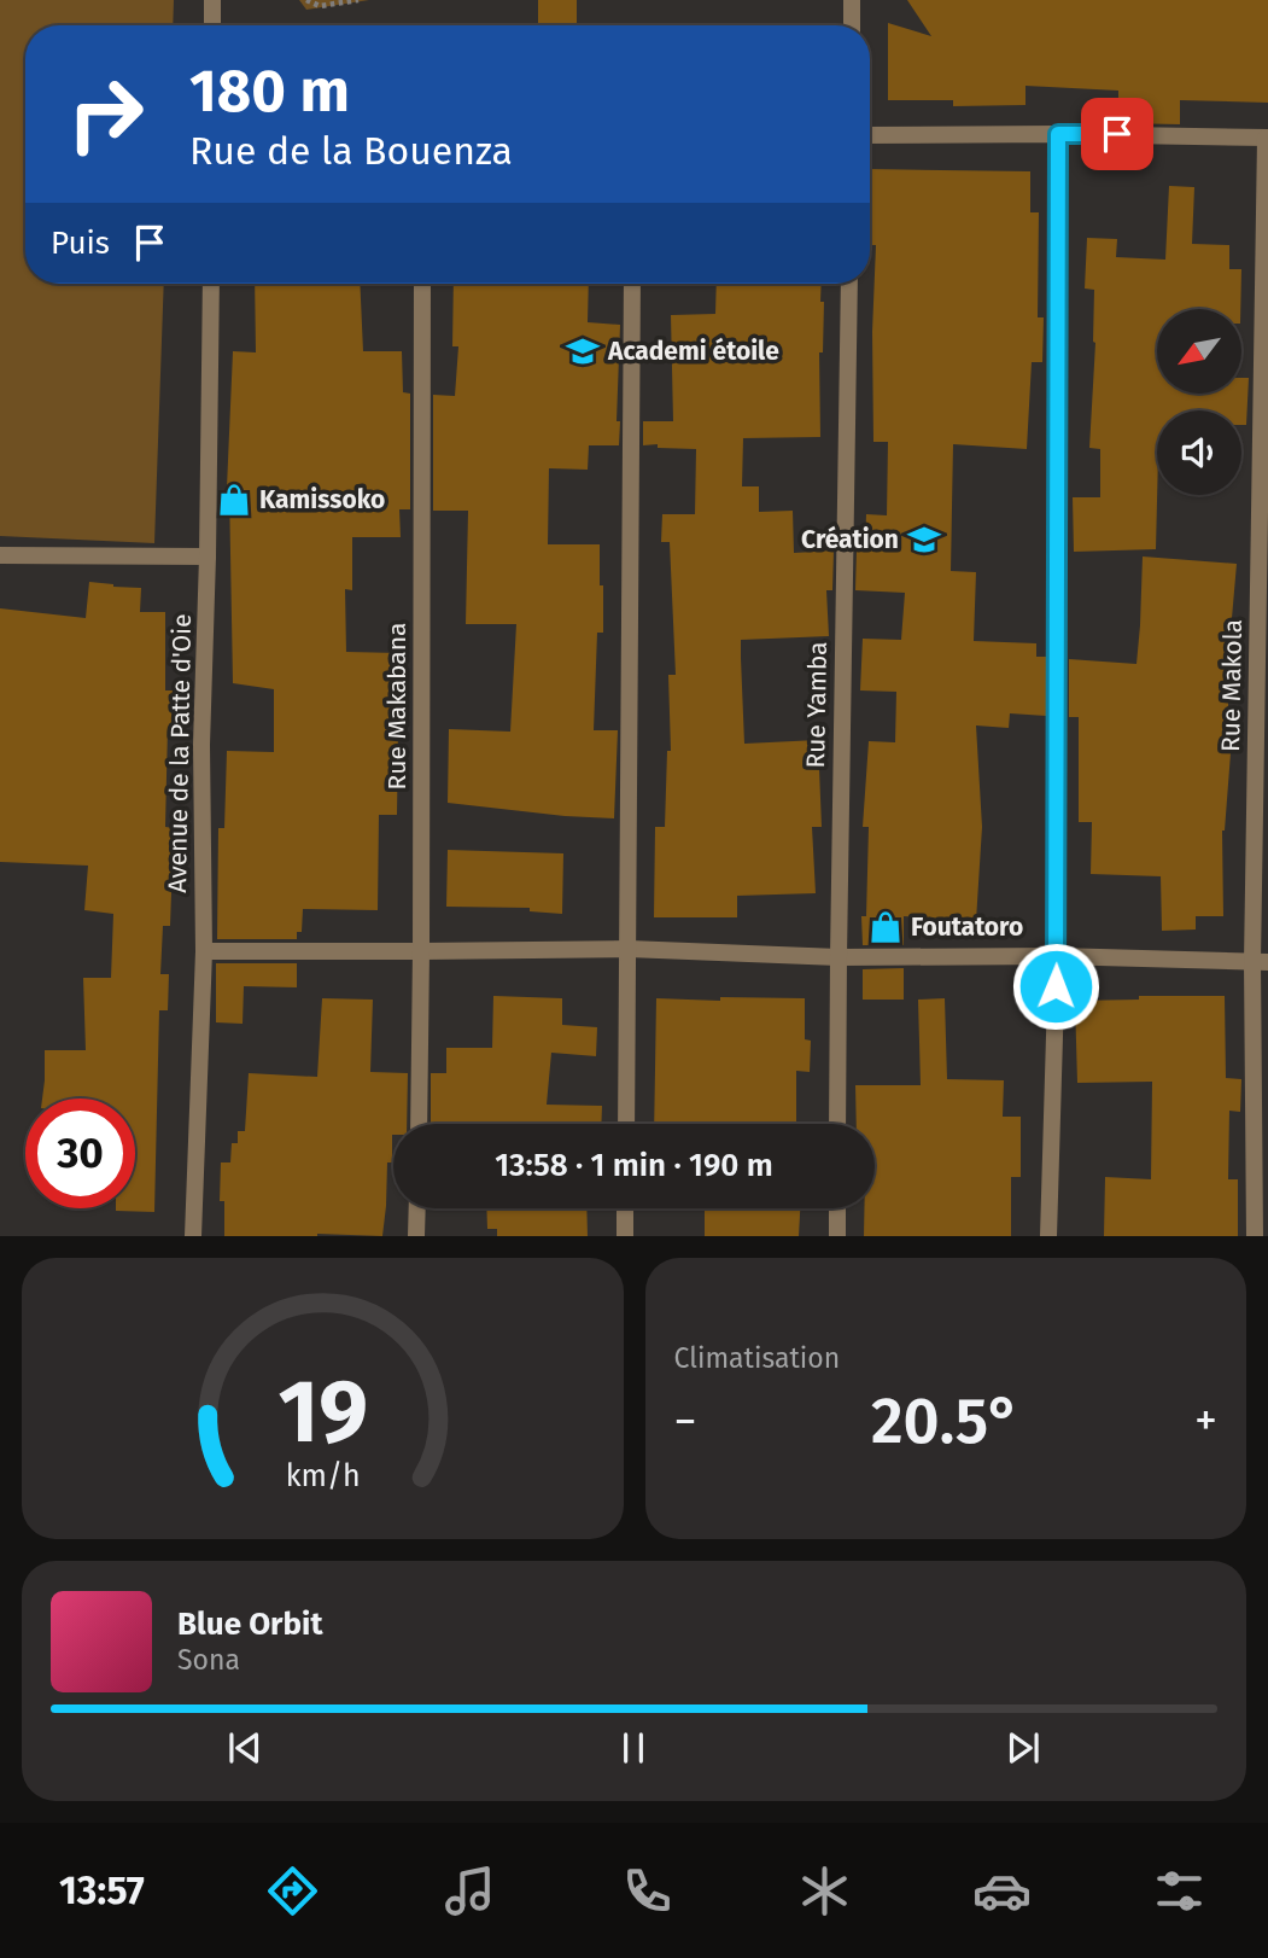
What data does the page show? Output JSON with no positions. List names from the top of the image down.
{
  "streets": {
    "street": [
      "Rue Makola",
      "Rue Yamba",
      "Rue Makabana",
      "Avenue de la Patte d'Oie"
    ]
  },
  "places": {
    "school or university": ["Academi étoile", "Création"],
    "shop": ["Kamissoko", "Foutatoro"]
  },
  "north": "bottom left",
  "page": {
    "turn": ["180 m", "Rue de la Bouenza"],
    "then": "Puis",
    "limit": "30",
    "trip": "13:58 · 1 min · 190 m",
    "tile": "Climatisation",
    "heat": ["−", "20.5°", "+"],
    "song": ["Blue Orbit", "Sona"],
    "tabs": "13:57",
    "gauge": ["19", "km/h"]
  }
}
